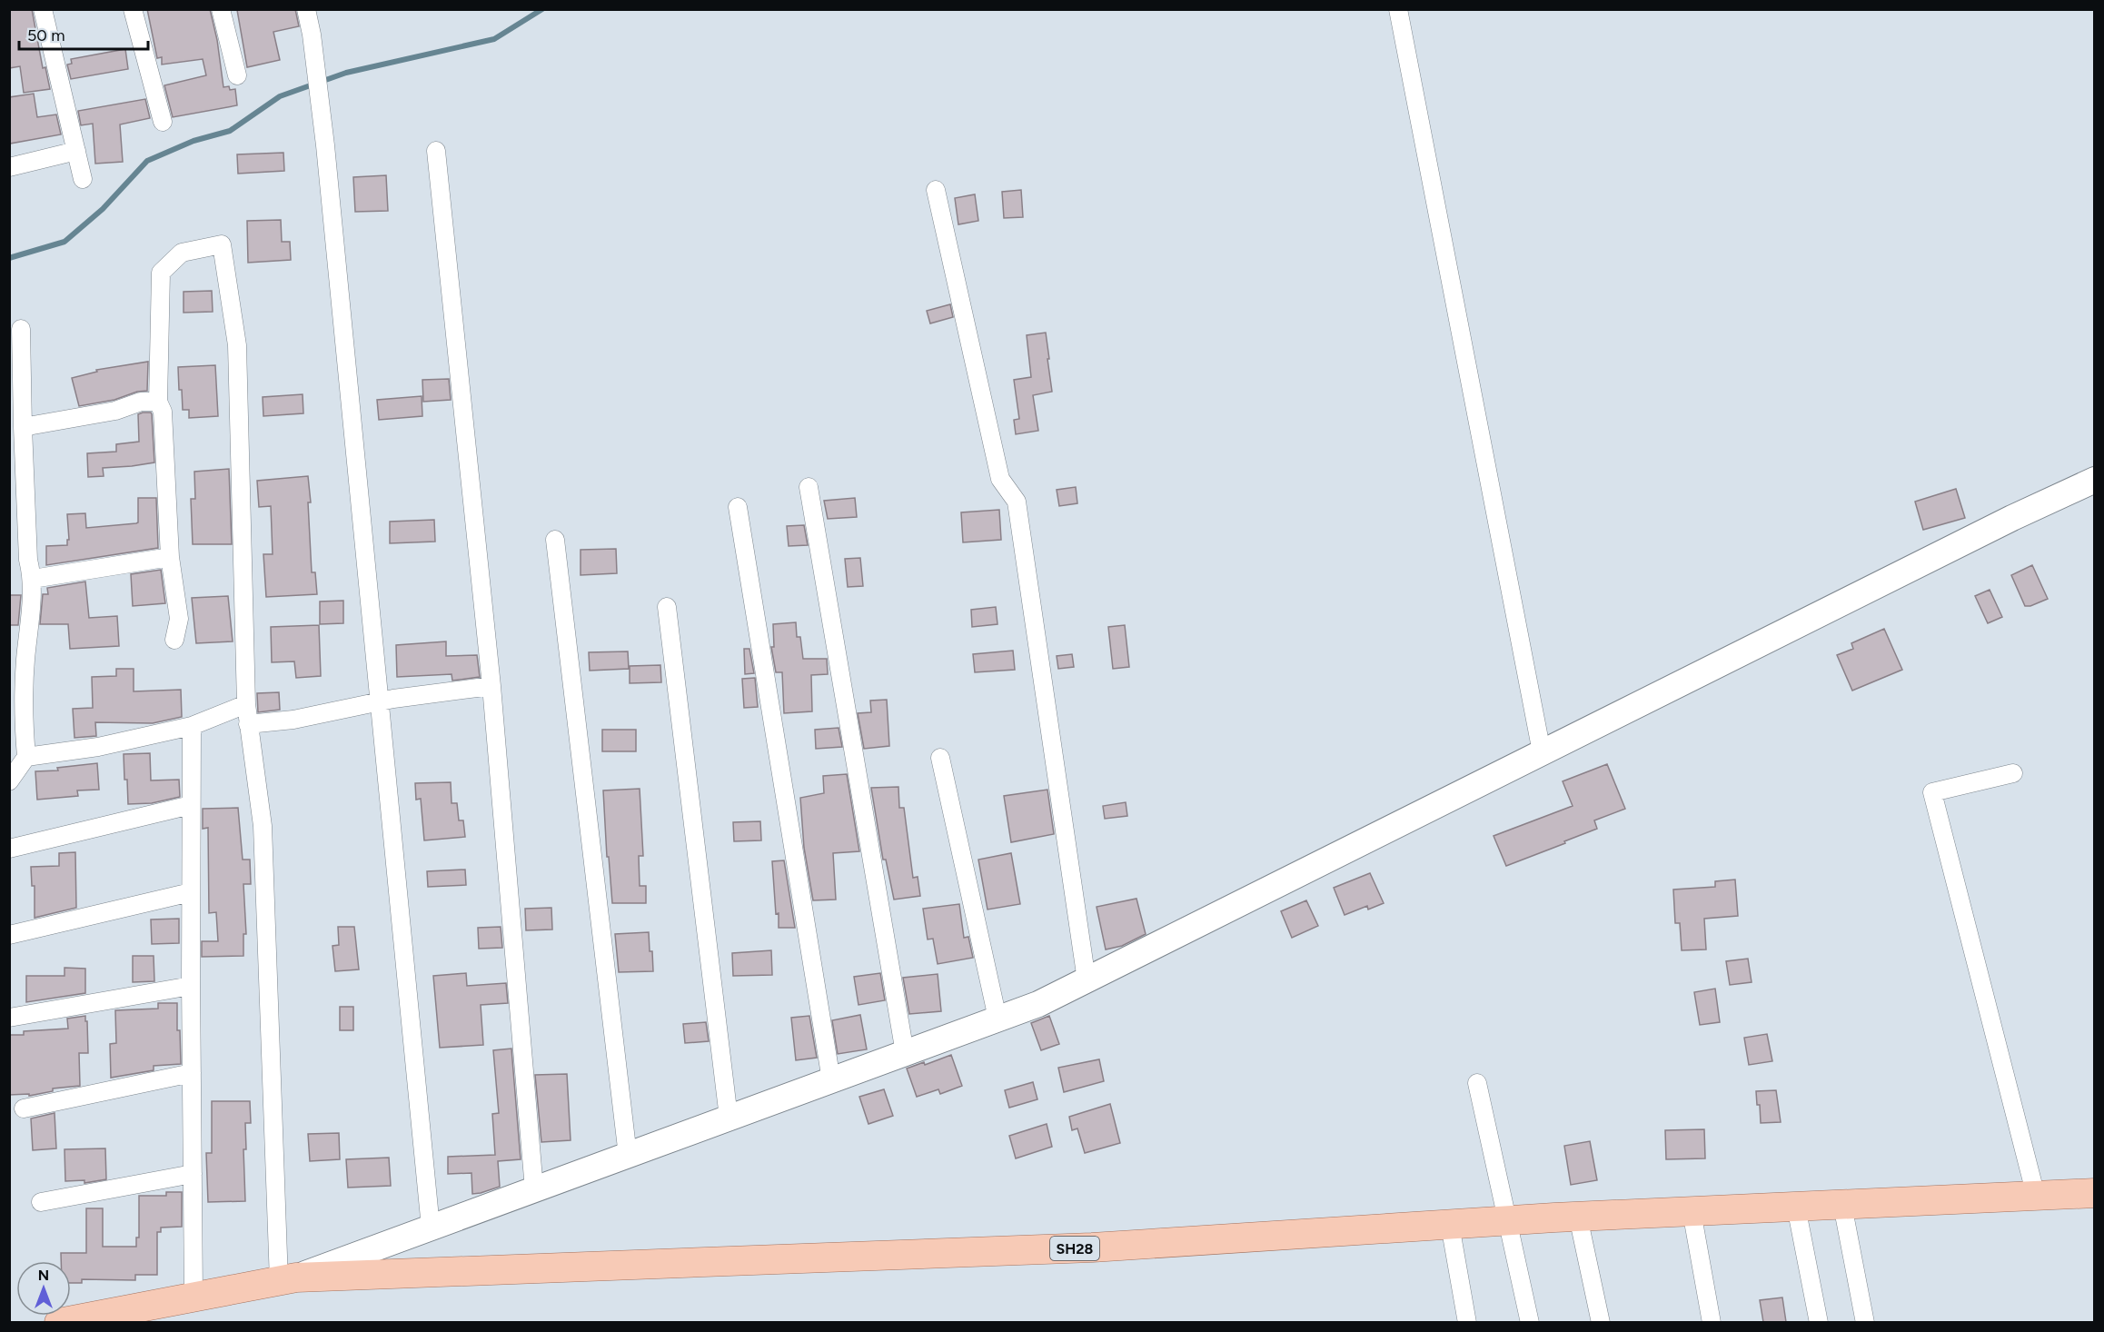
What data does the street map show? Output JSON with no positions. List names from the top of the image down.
{
  "streets": {
    "main road": ["SH28"]
  },
  "scale_bar": "50 m",
  "north": "top"
}
